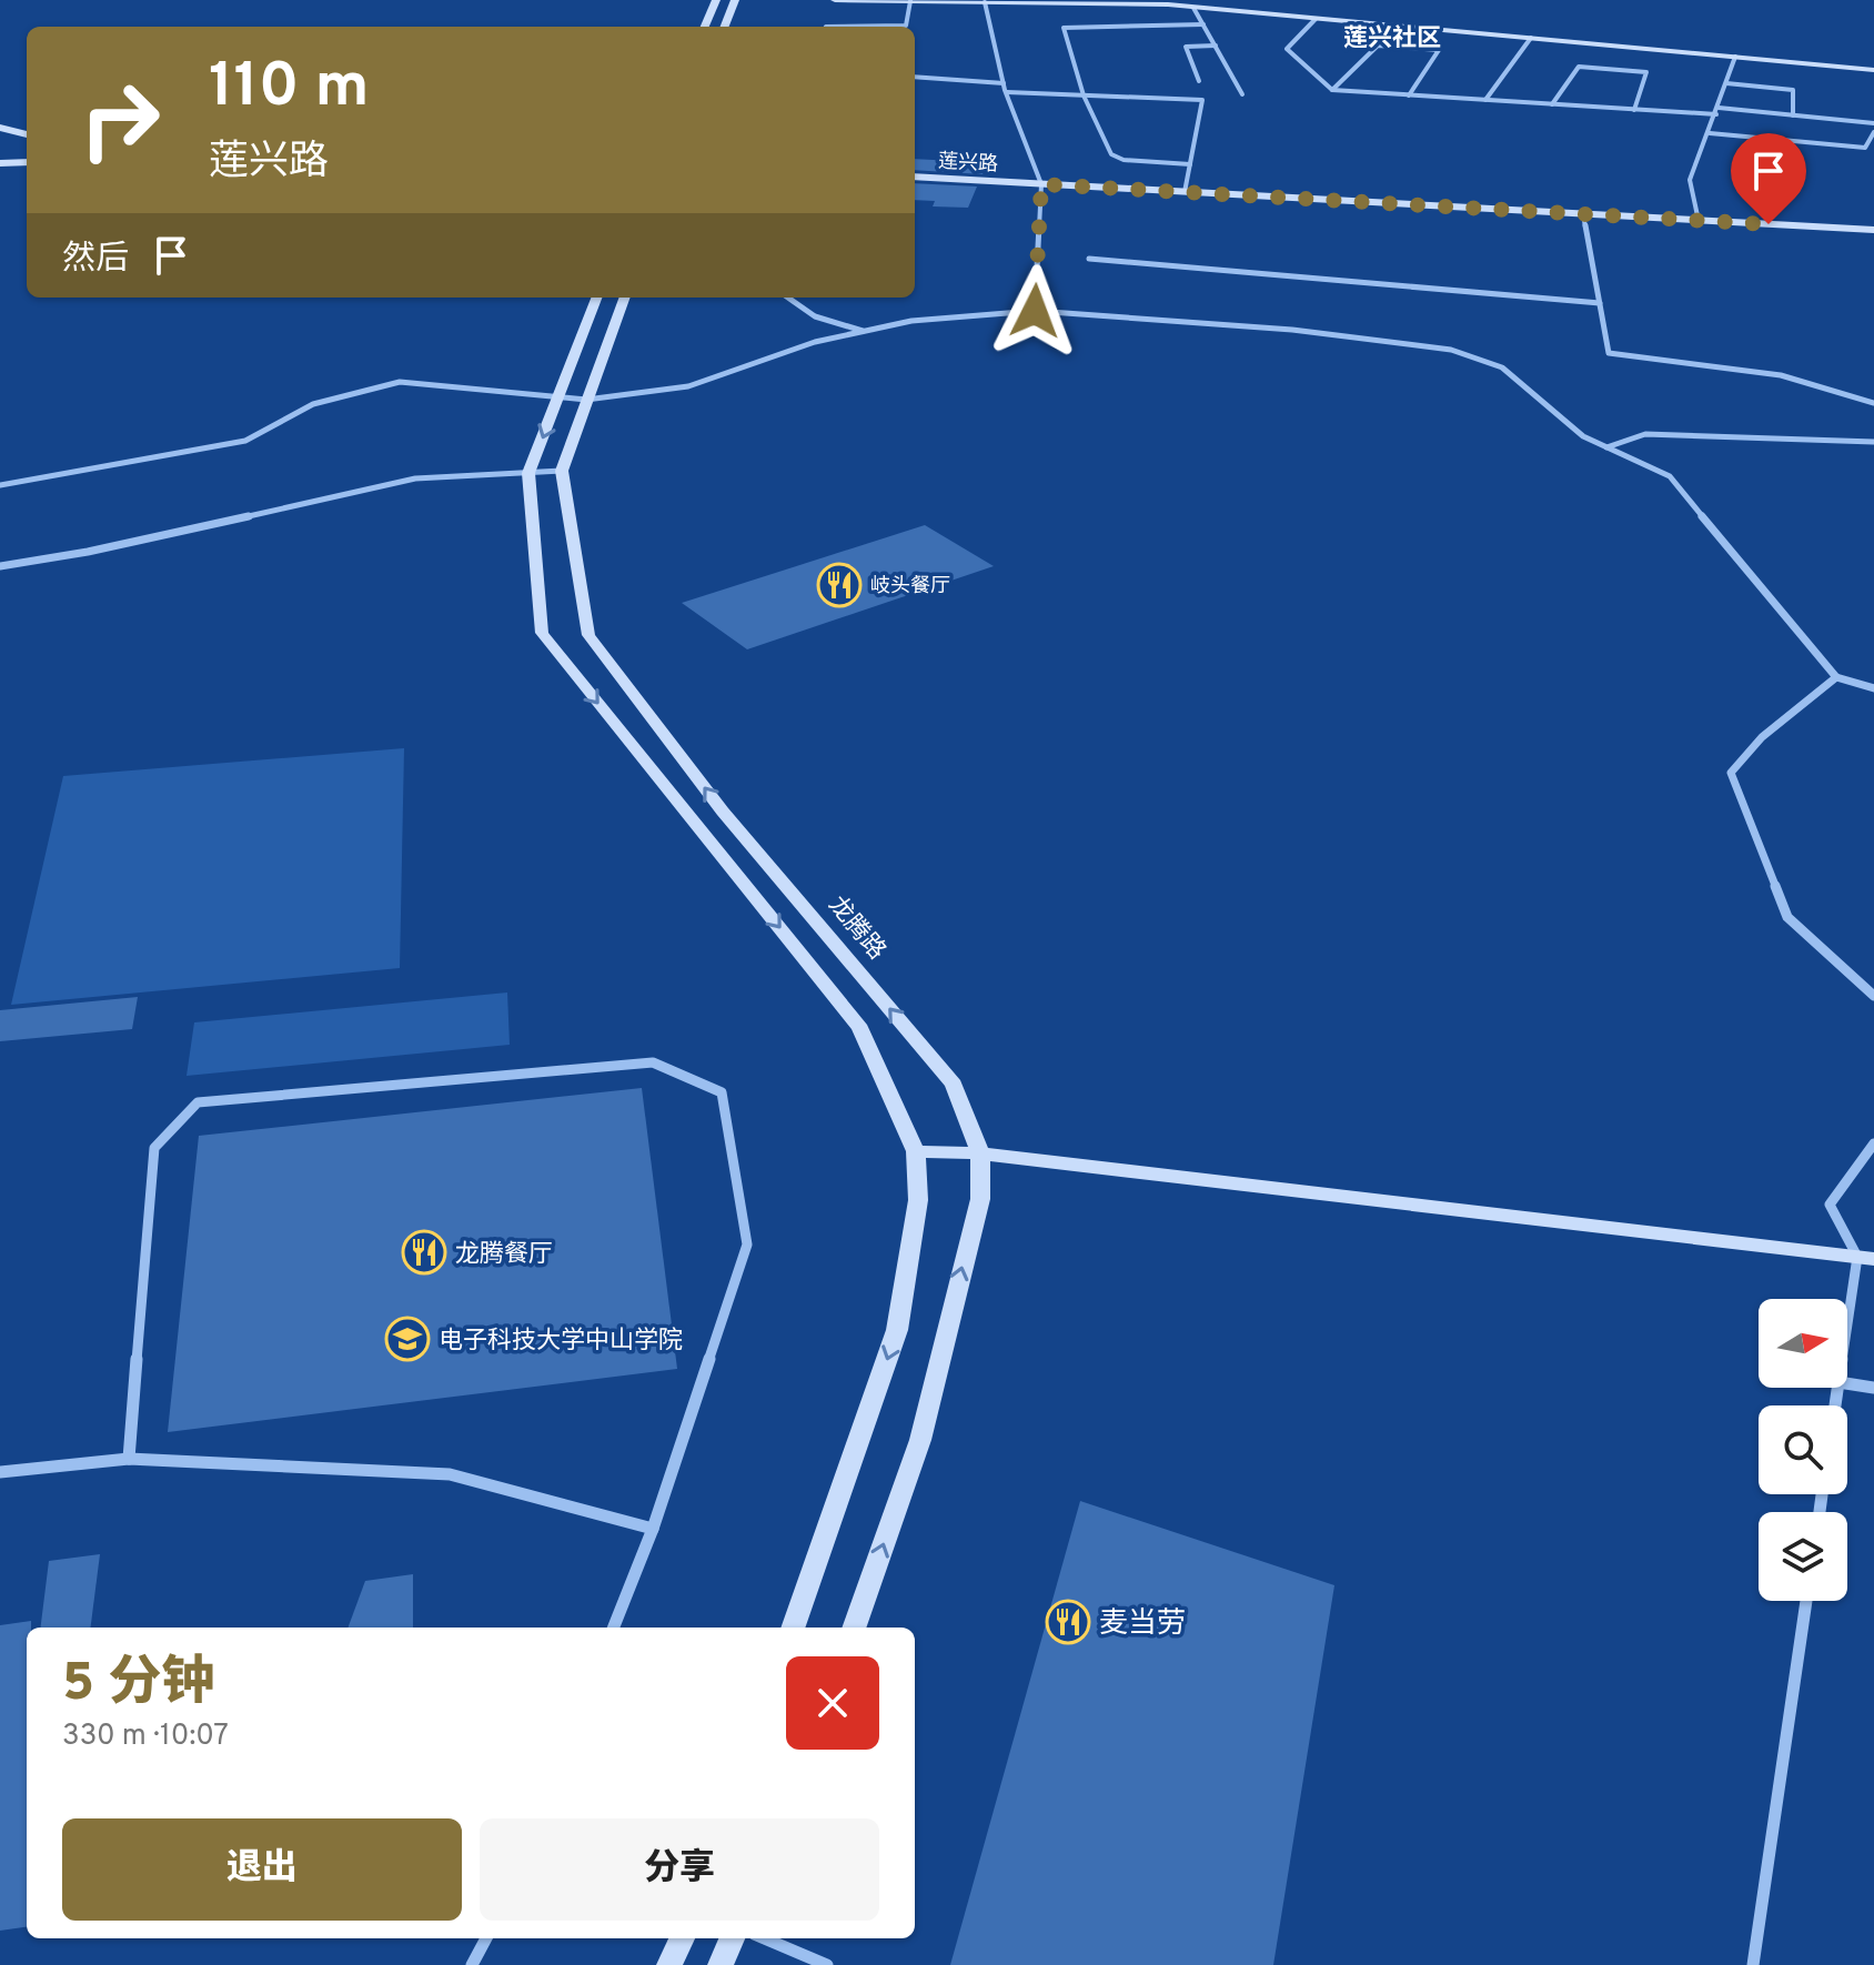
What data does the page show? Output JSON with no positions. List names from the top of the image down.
{
  "streets": {
    "street": ["莲兴路", "龙腾路"]
  },
  "districts": ["莲兴社区"],
  "places": {
    "restaurant": ["岐头餐厅", "龙腾餐厅", "麦当劳"],
    "school or university": ["电子科技大学中山学院"]
  },
  "north": "right",
  "page": {
    "turn": ["110 m", "莲兴路"],
    "then": "然后",
    "heading": ["5 分钟", "330 m · 10:07"],
    "buttons": ["退出", "分享"]
  }
}
